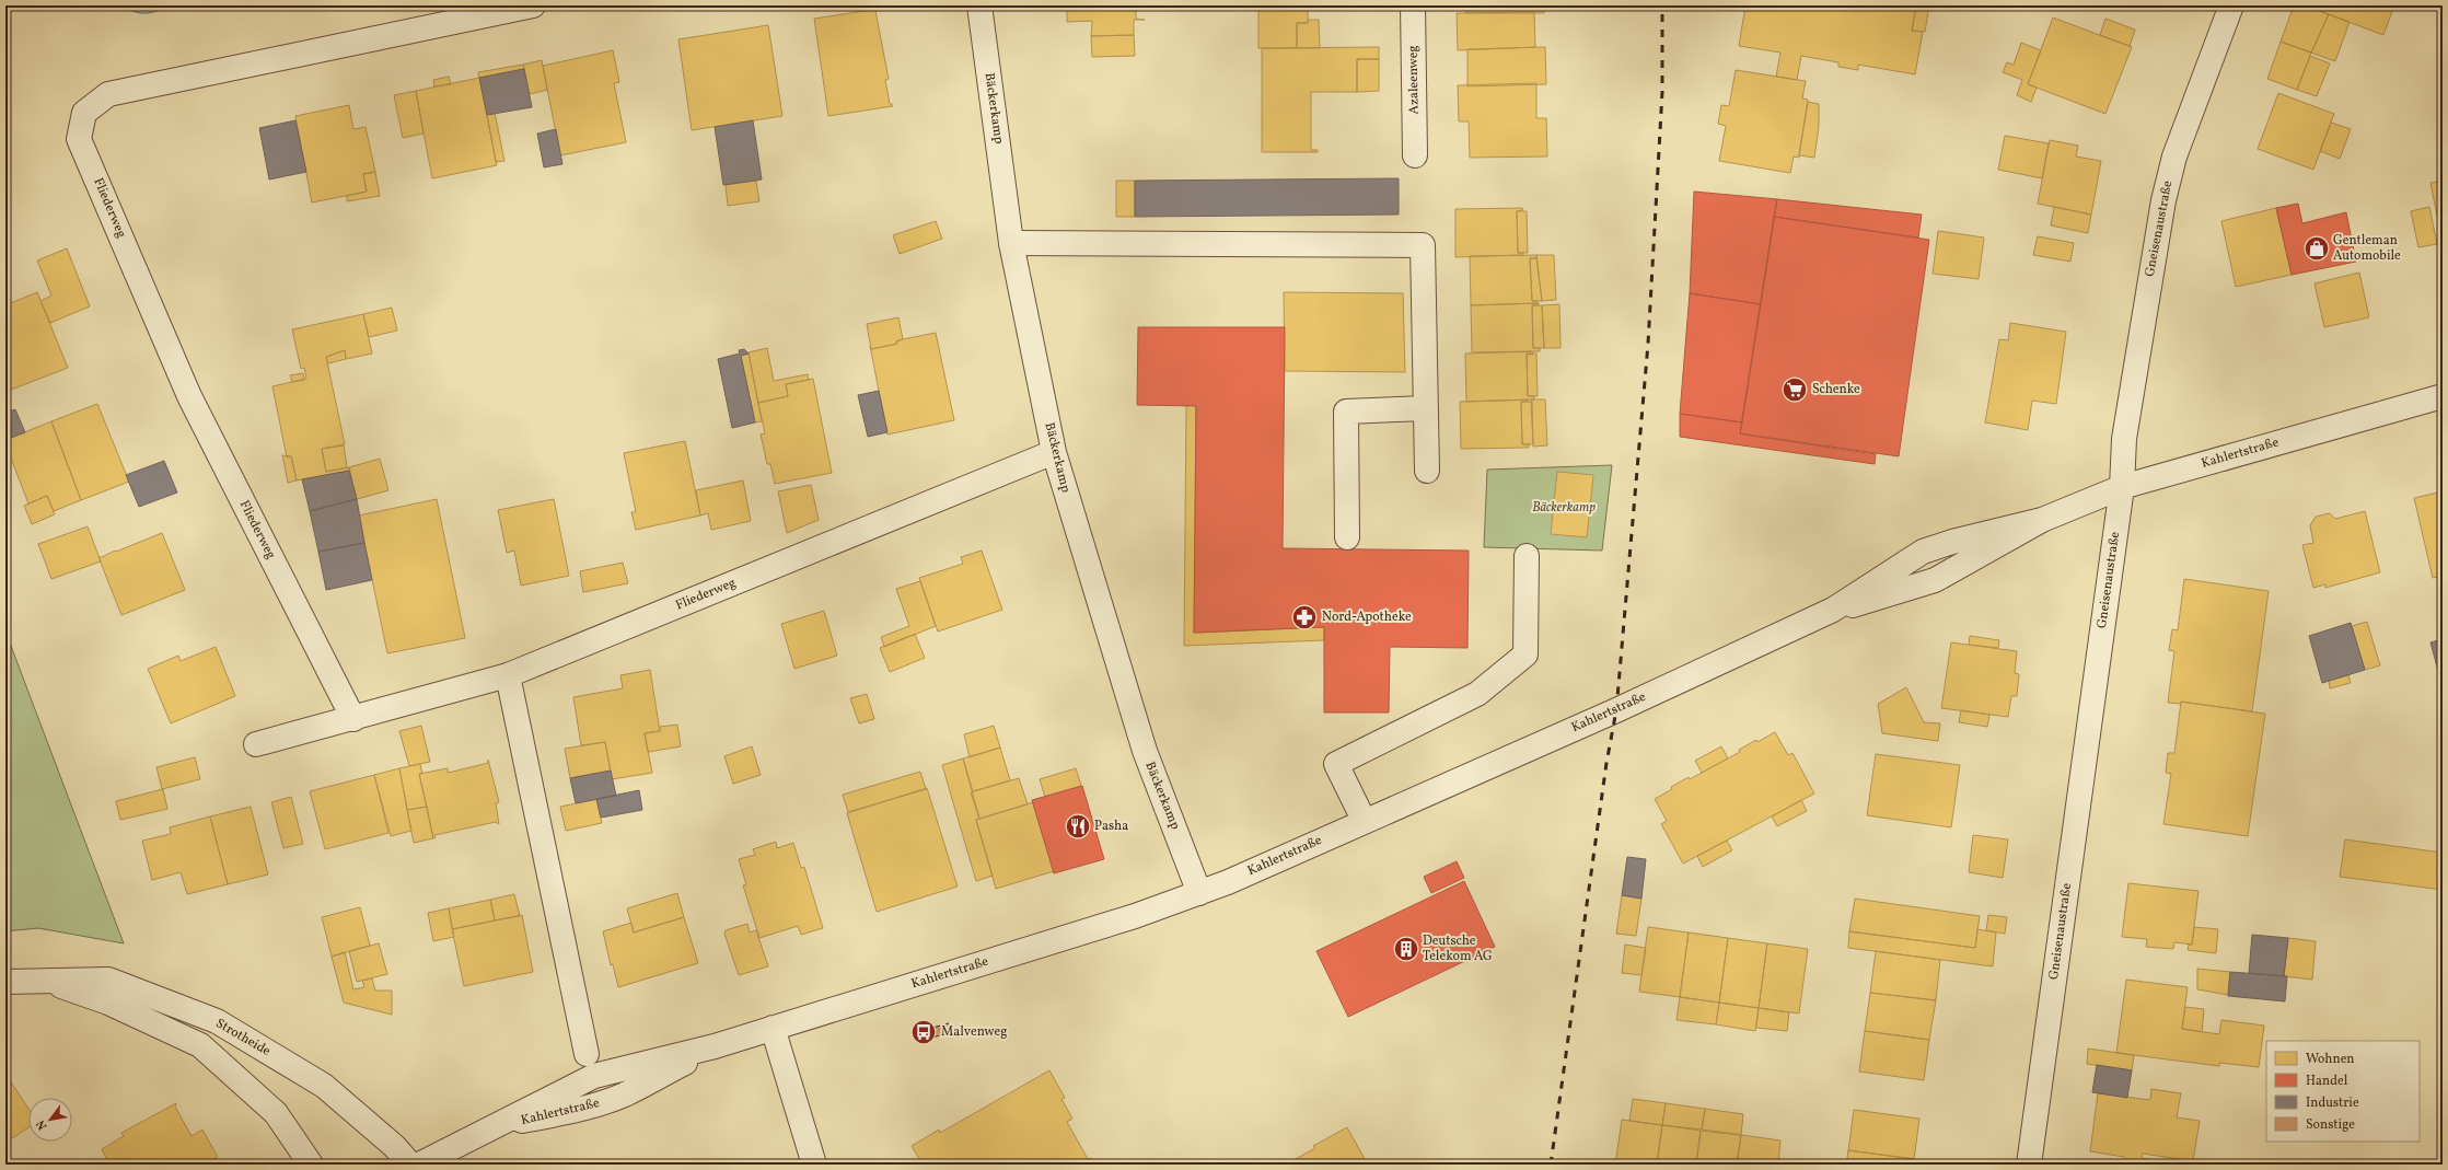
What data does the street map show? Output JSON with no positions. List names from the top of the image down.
{
  "streets": {
    "street": [
      "Azaleenweg",
      "Bäckerkamp",
      "Fliederweg",
      "Gneisenaustraße",
      "Kahlertstraße",
      "Strotheide"
    ]
  },
  "crossings": [
    ["Bäckerkamp", "Fliederweg"],
    ["Bäckerkamp", "Kahlertstraße"],
    ["Gneisenaustraße", "Kahlertstraße"]
  ],
  "parks": ["Bäckerkamp"],
  "places": {
    "shop": ["Gentleman Automobile"],
    "supermarket": ["Schenke"],
    "pharmacy": ["Nord-Apotheke"],
    "restaurant": ["Pasha"],
    "building": ["Deutsche Telekom AG"],
    "bus stop": ["Malvenweg"]
  },
  "legend": [
    "Wohnen",
    "Handel",
    "Industrie",
    "Sonstige"
  ],
  "north": "bottom left"
}
